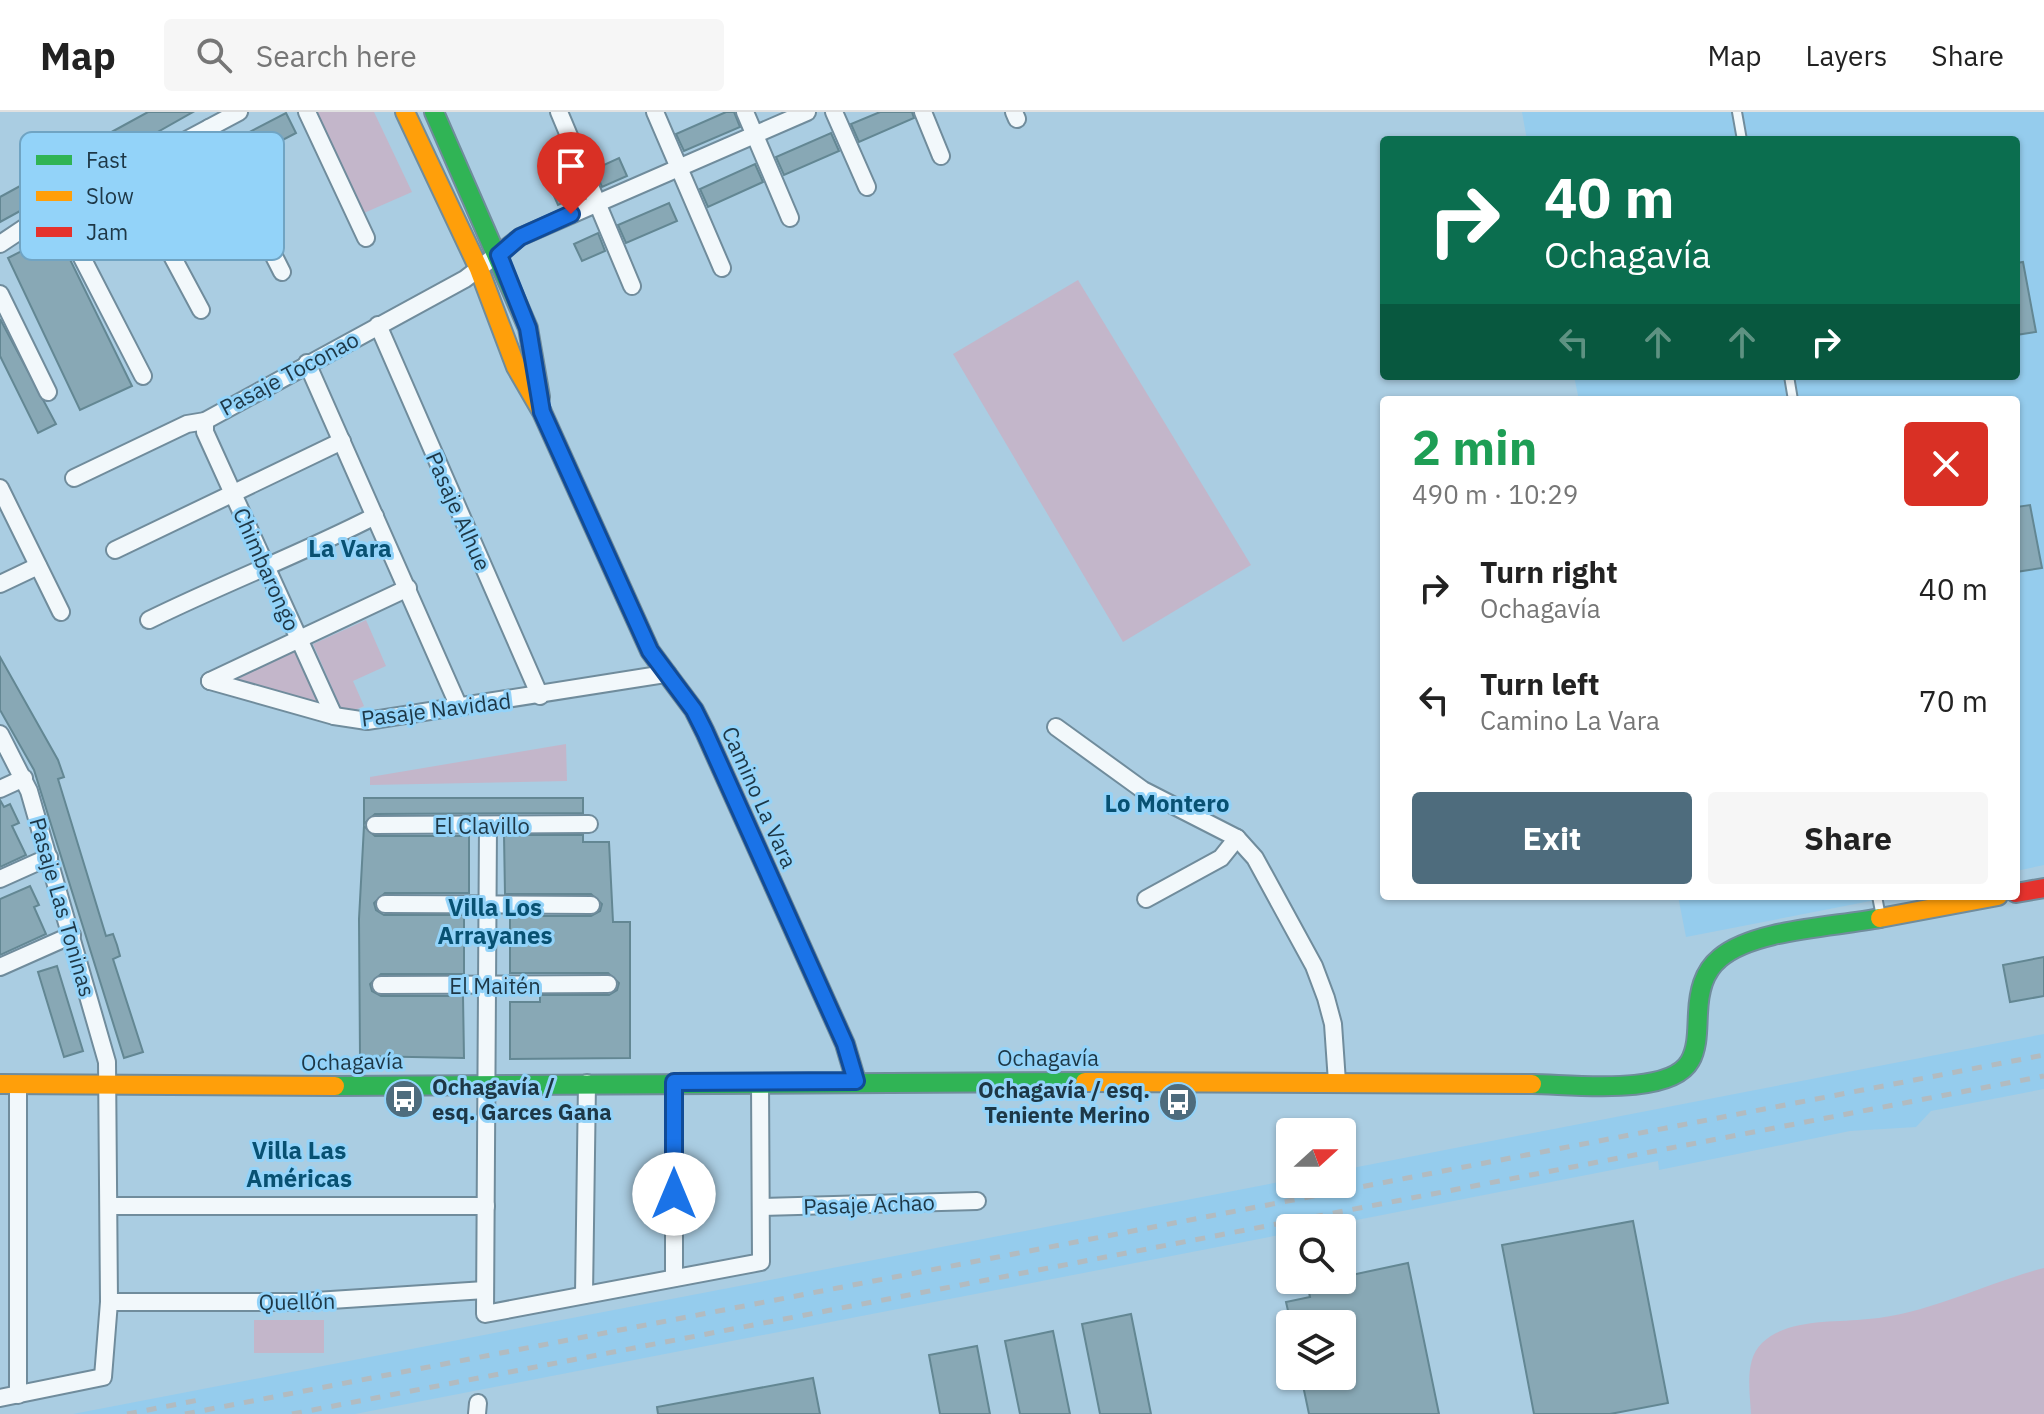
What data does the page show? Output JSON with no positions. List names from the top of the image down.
{
  "streets": {
    "main road": ["Camino La Vara", "Ochagavía"],
    "street": [
      "Pasaje Toconao",
      "Pasaje Alhue",
      "Chimbarongo",
      "Pasaje Navidad",
      "El Clavillo",
      "Pasaje Las Toninas",
      "El Maitén",
      "Pasaje Achao",
      "Quellón"
    ]
  },
  "crossings": [
    ["Pasaje Toconao", "Pasaje Alhue"],
    ["Pasaje Toconao", "Chimbarongo"],
    ["Pasaje Toconao", "Camino La Vara"],
    ["Pasaje Alhue", "Pasaje Navidad"],
    ["Chimbarongo", "Pasaje Navidad"],
    ["Pasaje Navidad", "Camino La Vara"],
    ["Camino La Vara", "Ochagavía"],
    ["Pasaje Las Toninas", "Ochagavía"]
  ],
  "districts": [
    "La Vara",
    "Lo Montero",
    "Villa Los Arrayanes",
    "Villa Las Américas"
  ],
  "places": {
    "bus stop": ["Ochagavía / esq. Garces Gana", "Ochagavía / esq. Teniente Merino"]
  },
  "legend": ["Fast", "Slow", "Jam"],
  "north": "right",
  "page": {
    "header": "Map",
    "search": "Search here",
    "nav": ["Map", "Layers", "Share"],
    "turn": ["40 m", "Ochagavía"],
    "heading": ["2 min", "490 m · 10:29"],
    "list": [
      {
        "name": "Turn right",
        "note": "Ochagavía",
        "value": "40 m"
      },
      {
        "name": "Turn left",
        "note": "Camino La Vara",
        "value": "70 m"
      }
    ],
    "buttons": ["Exit", "Share"]
  }
}
